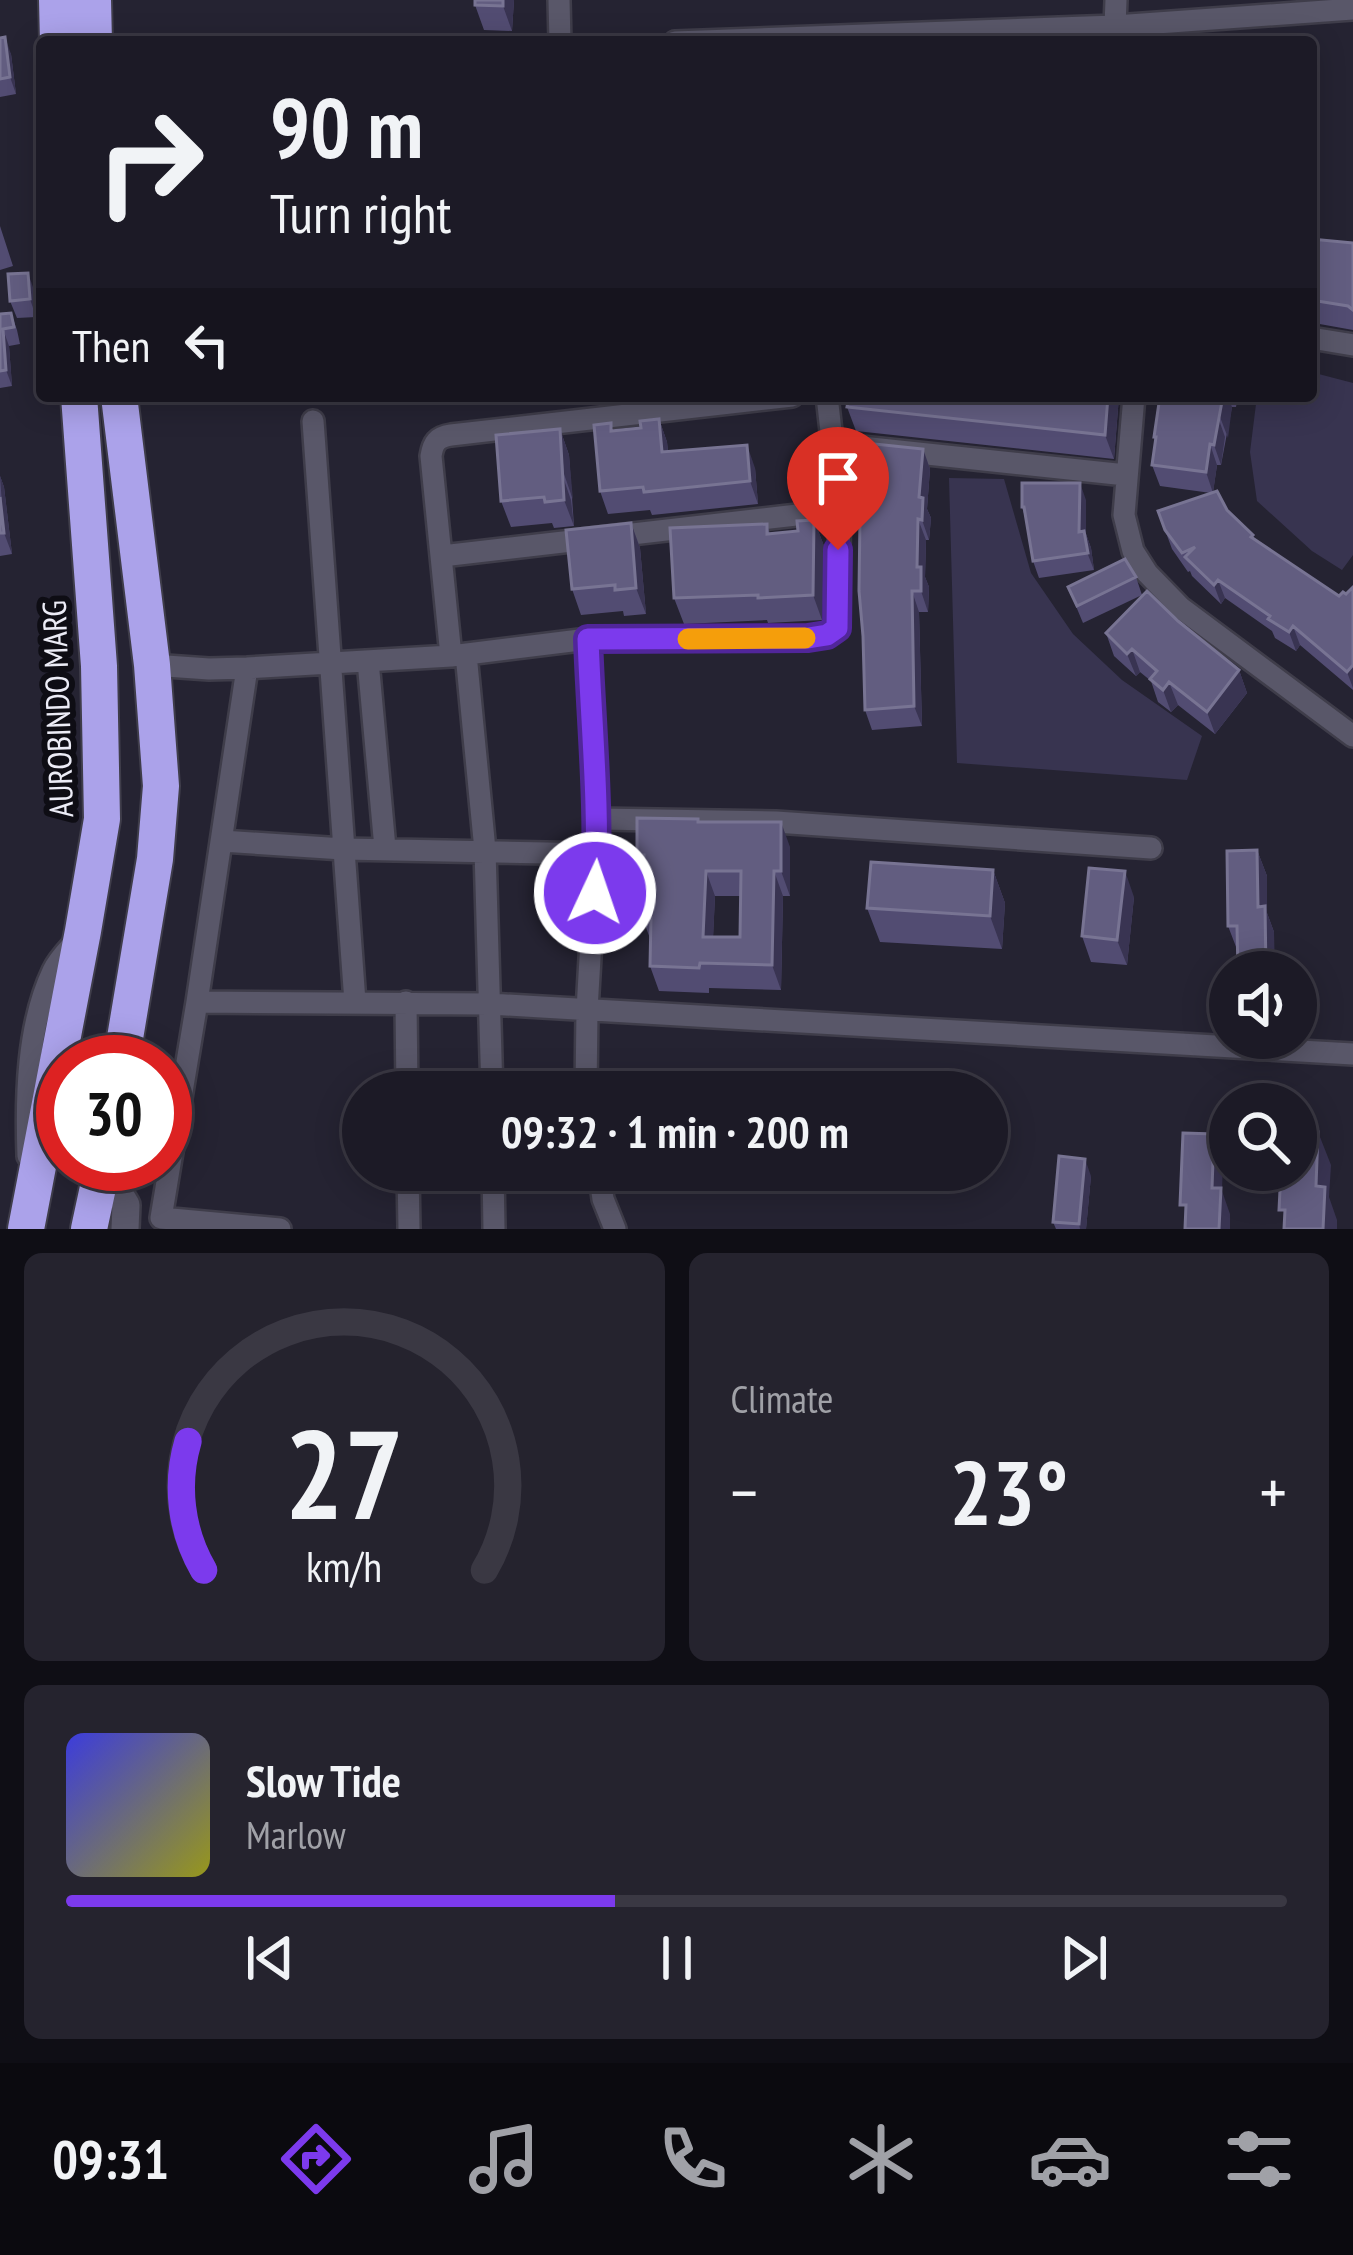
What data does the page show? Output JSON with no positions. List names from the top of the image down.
{
  "streets": {
    "highway": ["AUROBINDO MARG"]
  },
  "page": {
    "turn": ["90 m", "Turn right"],
    "then": "Then",
    "limit": "30",
    "trip": "09:32 · 1 min · 200 m",
    "tile": "Climate",
    "heat": ["−", "23°", "+"],
    "song": ["Slow Tide", "Marlow"],
    "tabs": "09:31",
    "gauge": ["27", "km/h"]
  }
}
